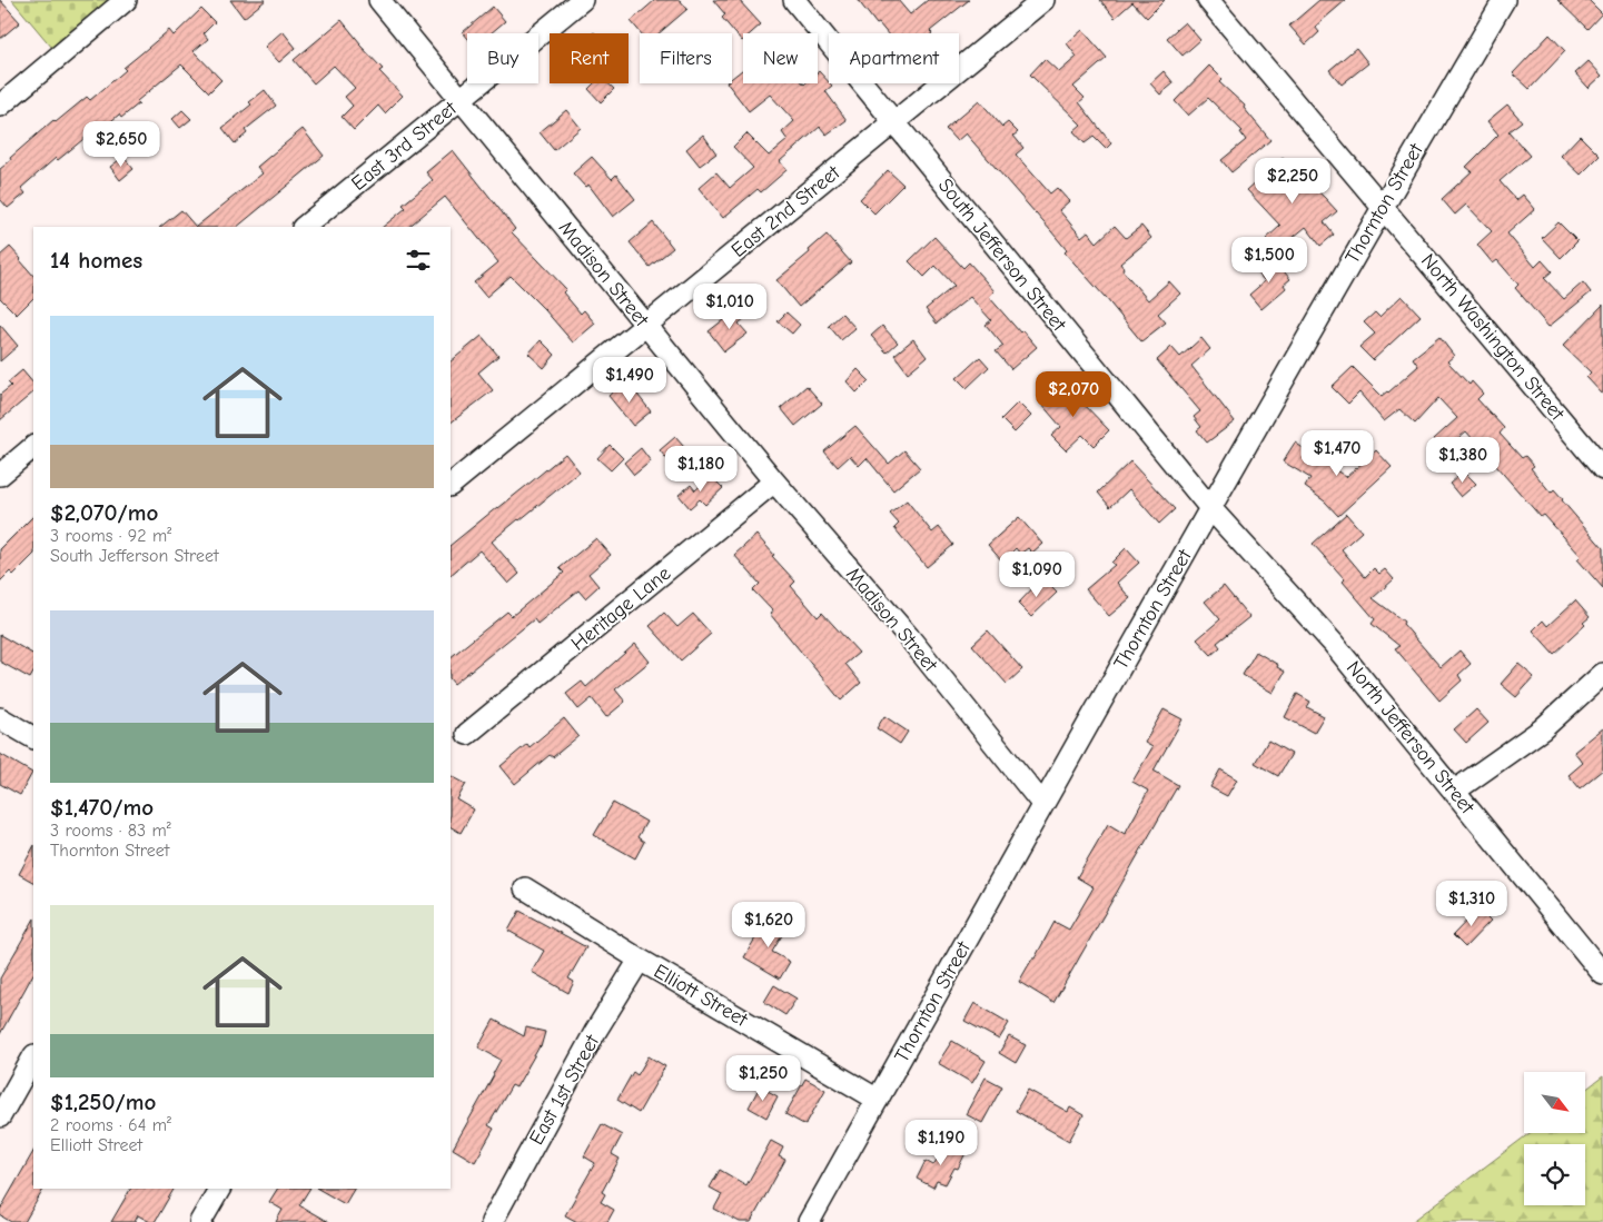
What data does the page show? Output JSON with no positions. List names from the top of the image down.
{
  "streets": {
    "street": [
      "East 3rd Street",
      "Thornton Street",
      "East 2nd Street",
      "South Jefferson Street",
      "Madison Street",
      "North Washington Street",
      "Heritage Lane",
      "North Jefferson Street",
      "Elliott Street",
      "East 1st Street"
    ]
  },
  "crossings": [
    ["East 3rd Street", "Madison Street"],
    ["Thornton Street", "South Jefferson Street"],
    ["Thornton Street", "Madison Street"],
    ["Thornton Street", "North Washington Street"],
    ["Thornton Street", "North Jefferson Street"],
    ["Thornton Street", "Elliott Street"],
    ["East 2nd Street", "South Jefferson Street"],
    ["East 2nd Street", "Madison Street"],
    ["South Jefferson Street", "North Jefferson Street"],
    ["Madison Street", "Heritage Lane"],
    ["Elliott Street", "East 1st Street"]
  ],
  "north": "bottom right",
  "page": {
    "chip": [
      "Buy",
      "Rent",
      "Filters",
      "New",
      "Apartment"
    ],
    "price": [
      "$2,650",
      "$2,250",
      "$1,500",
      "$1,010",
      "$1,490",
      "$2,070",
      "$1,470",
      "$1,380",
      "$1,180",
      "$1,090",
      "$1,310",
      "$1,620",
      "$1,250",
      "$1,190"
    ],
    "heading": "14 homes",
    "list": [
      {
        "name": "$2,070/mo",
        "note": "3 rooms · 92 m² · South Jefferson Street"
      },
      {
        "name": "$1,470/mo",
        "note": "3 rooms · 83 m² · Thornton Street"
      },
      {
        "name": "$1,250/mo",
        "note": "2 rooms · 64 m² · Elliott Street"
      }
    ]
  }
}
